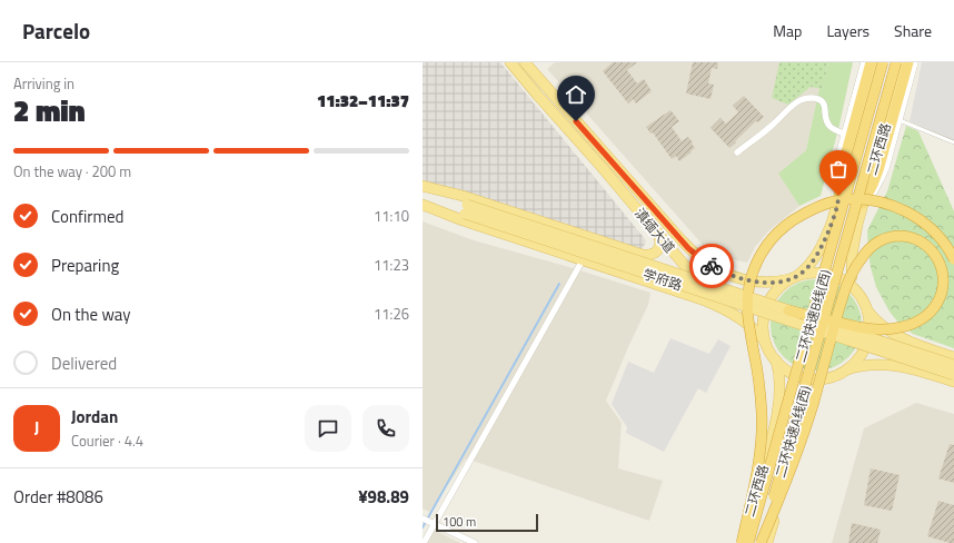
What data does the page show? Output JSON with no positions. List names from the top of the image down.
{
  "streets": {
    "highway": ["二环快速B线(西)", "二环快速A线(西)"],
    "main road": ["二环西路", "滇缅大道", "学府路"]
  },
  "crossings": [
    ["二环西路", "滇缅大道"],
    ["二环西路", "学府路"],
    ["滇缅大道", "学府路"]
  ],
  "scale_bar": "100 m",
  "page": {
    "header": "Parcelo",
    "nav": ["Map", "Layers", "Share"],
    "heading": ["2 min", "Arriving in", "11:32–11:37"],
    "panel": [
      "Jordan",
      "Courier · 4.4",
      "Order #8086",
      "¥98.89"
    ],
    "bar": "On the way · 200 m",
    "list": [
      ["Confirmed", "11:10"],
      ["Preparing", "11:23"],
      ["On the way", "11:26"],
      "Delivered"
    ],
    "round": "J",
    "scale": "100 m"
  }
}
